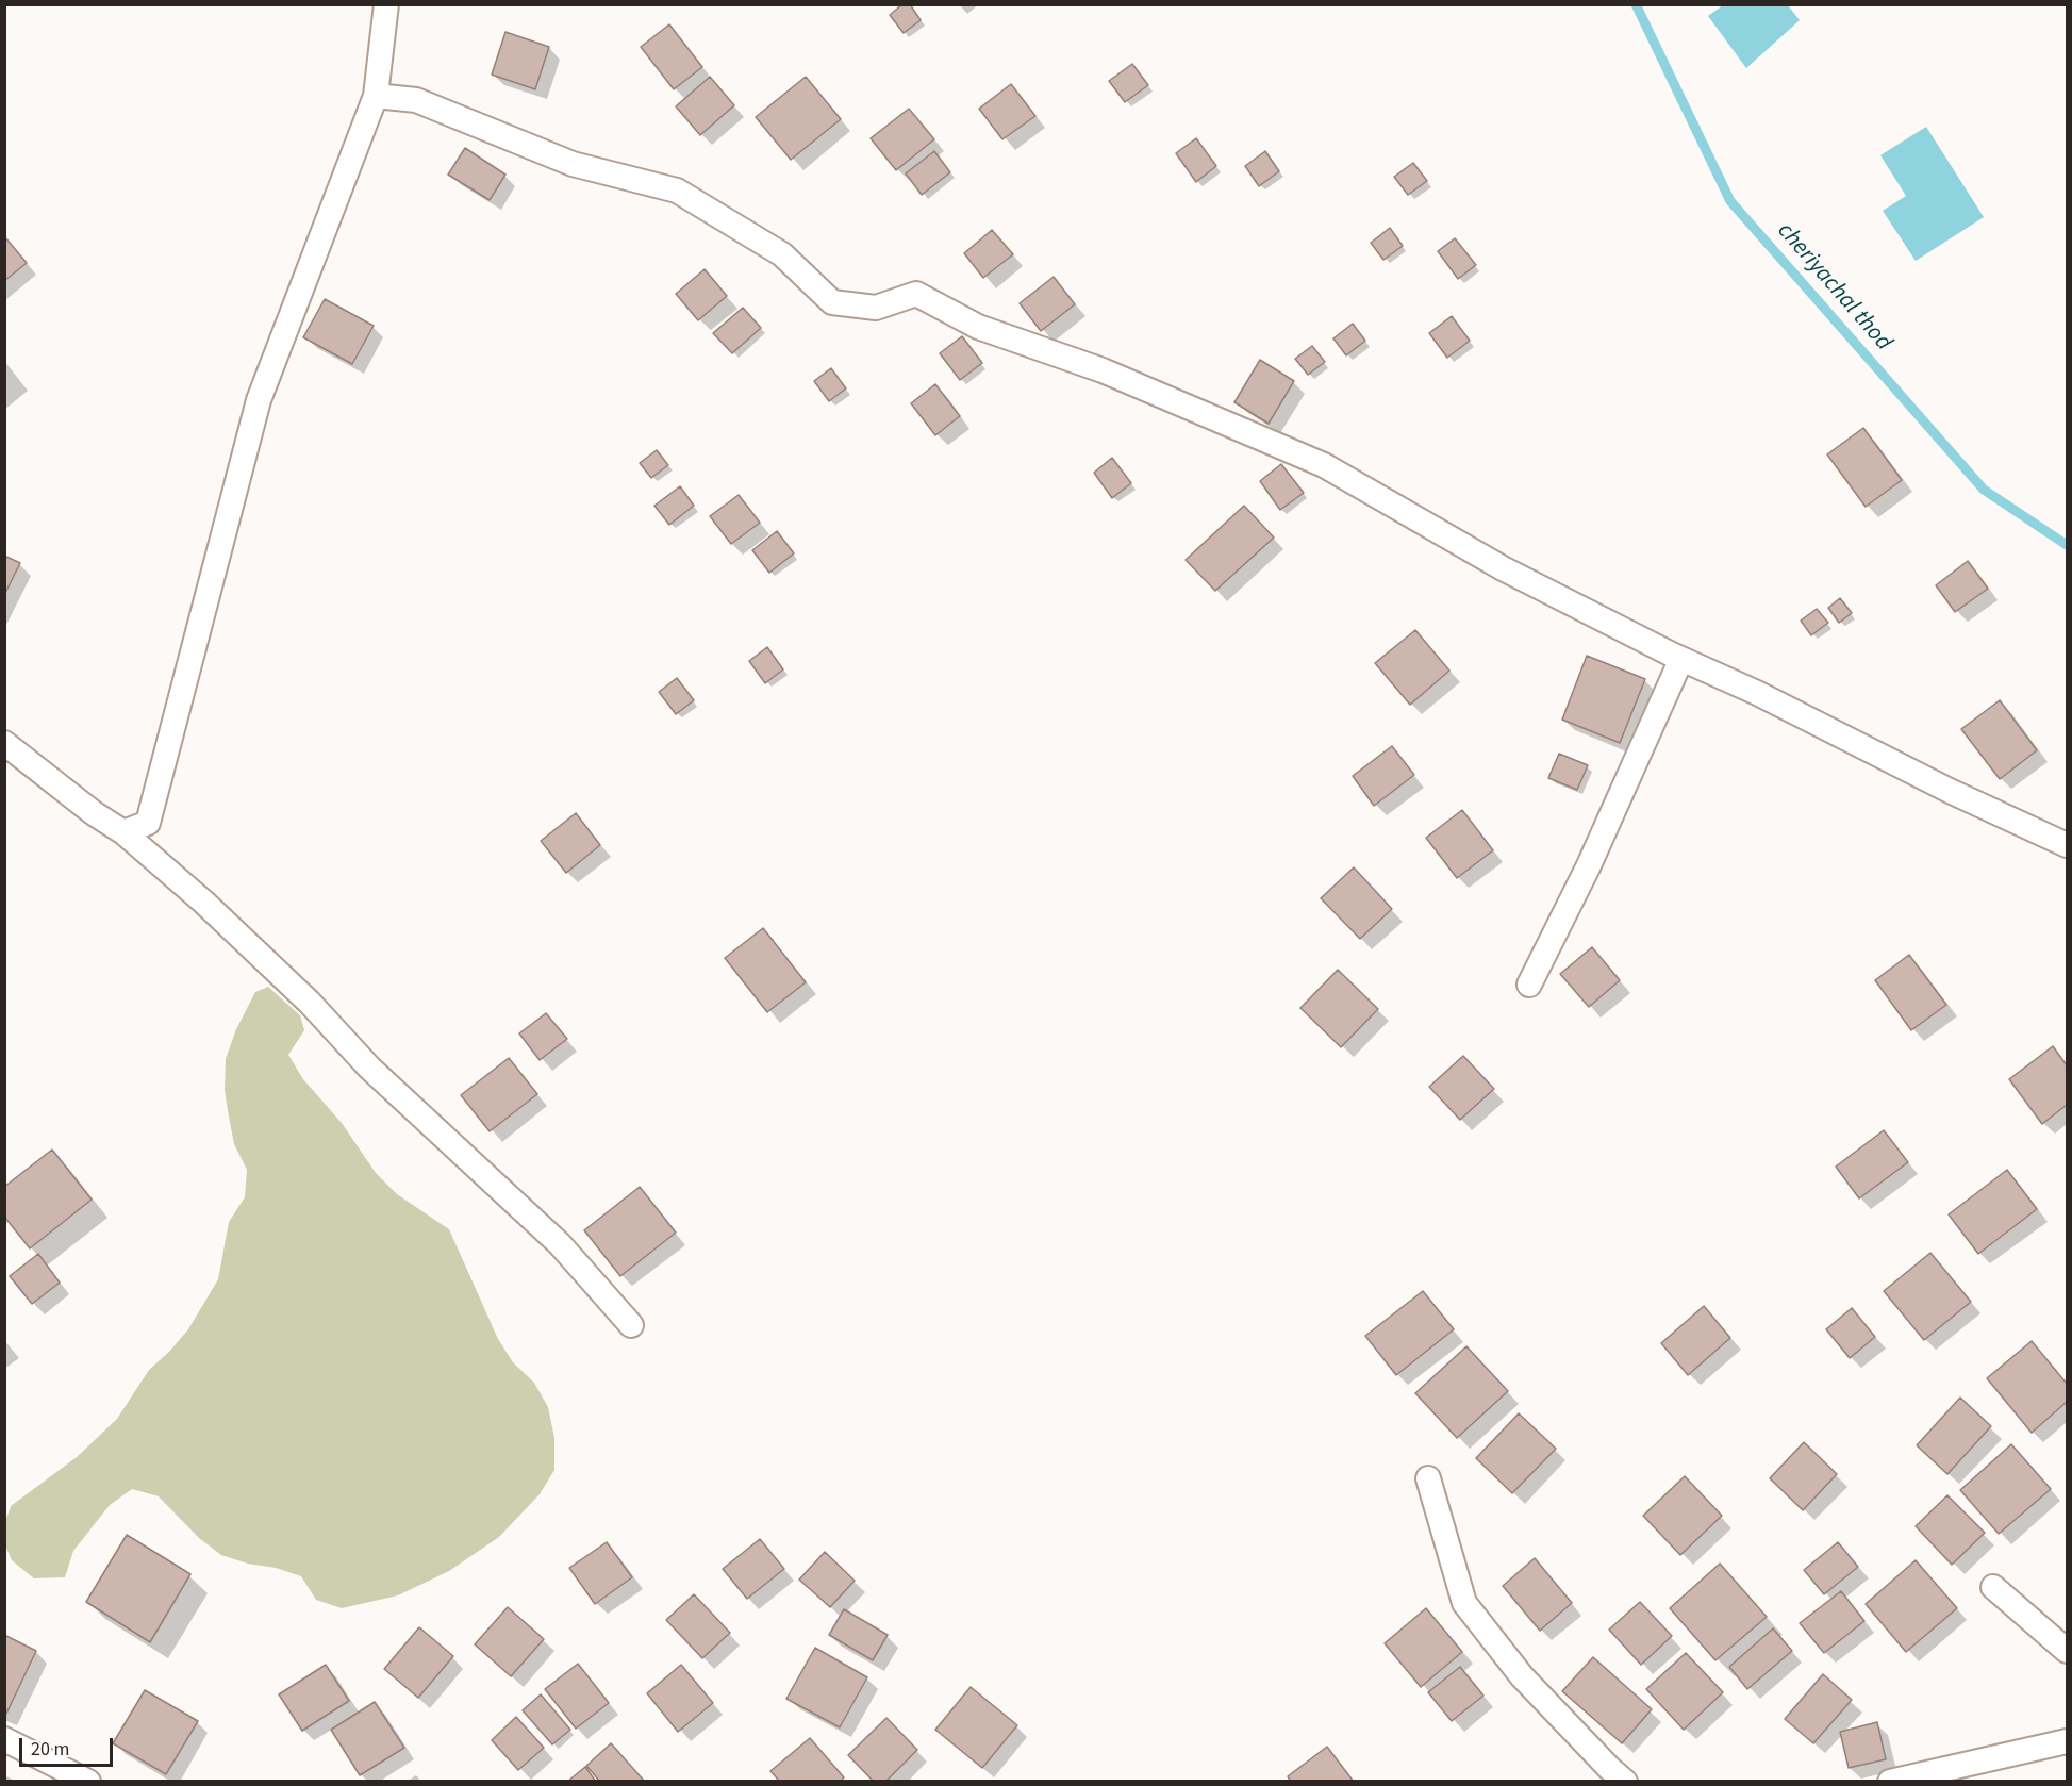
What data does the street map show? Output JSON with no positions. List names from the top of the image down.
{
  "water": ["cheriyachal thod"],
  "scale_bar": "20 m"
}
